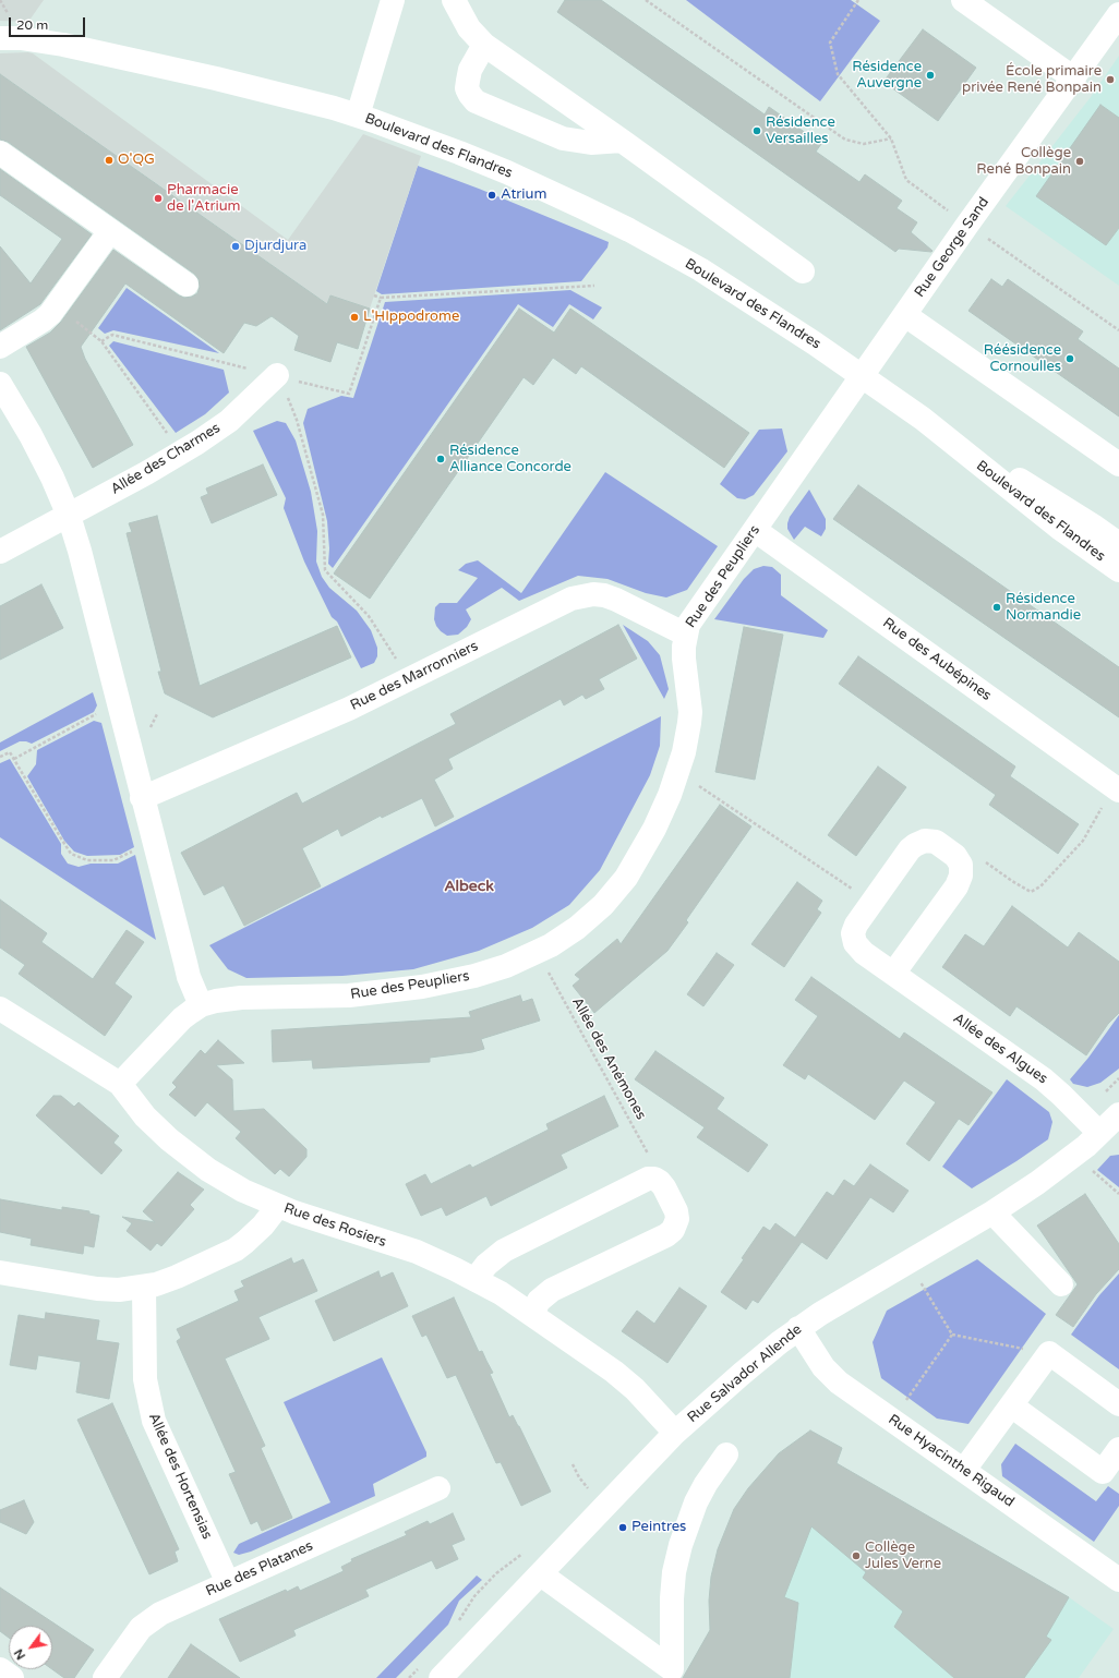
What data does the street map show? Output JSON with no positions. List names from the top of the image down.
{
  "streets": {
    "street": [
      "Boulevard des Flandres",
      "Rue George Sand",
      "Allée des Charmes",
      "Rue des Peupliers",
      "Rue des Aubépines",
      "Rue des Marronniers",
      "Allée des Algues",
      "Rue des Rosiers",
      "Rue Salvador Allende",
      "Rue Hyacinthe Rigaud",
      "Allée des Hortensias",
      "Rue des Platanes"
    ],
    "path": ["Allée des Anémones"]
  },
  "crossings": [
    ["Boulevard des Flandres", "Rue George Sand"],
    ["Boulevard des Flandres", "Rue des Peupliers"],
    ["Rue George Sand", "Rue des Peupliers"],
    ["Rue des Peupliers", "Rue des Aubépines"],
    ["Rue des Peupliers", "Rue des Marronniers"],
    ["Rue des Peupliers", "Allée des Anémones"],
    ["Rue des Peupliers", "Rue des Rosiers"],
    ["Allée des Algues", "Rue Salvador Allende"],
    ["Rue des Rosiers", "Rue Salvador Allende"],
    ["Rue Salvador Allende", "Rue Hyacinthe Rigaud"],
    ["Allée des Hortensias", "Rue des Platanes"]
  ],
  "districts": ["Albeck"],
  "places": [
    "Résidence Auvergne",
    "École primaire privée René Bonpain",
    "Résidence Versailles",
    "O'QG",
    "Collège René Bonpain",
    "Atrium",
    "Pharmacie de l'Atrium",
    "Djurdjura",
    "L'HIppodrome",
    "Réésidence Cornoulles",
    "Résidence Alliance Concorde",
    "Résidence Normandie",
    "Peintres",
    "Collège Jules Verne"
  ],
  "scale_bar": "20 m",
  "north": "bottom left"
}
